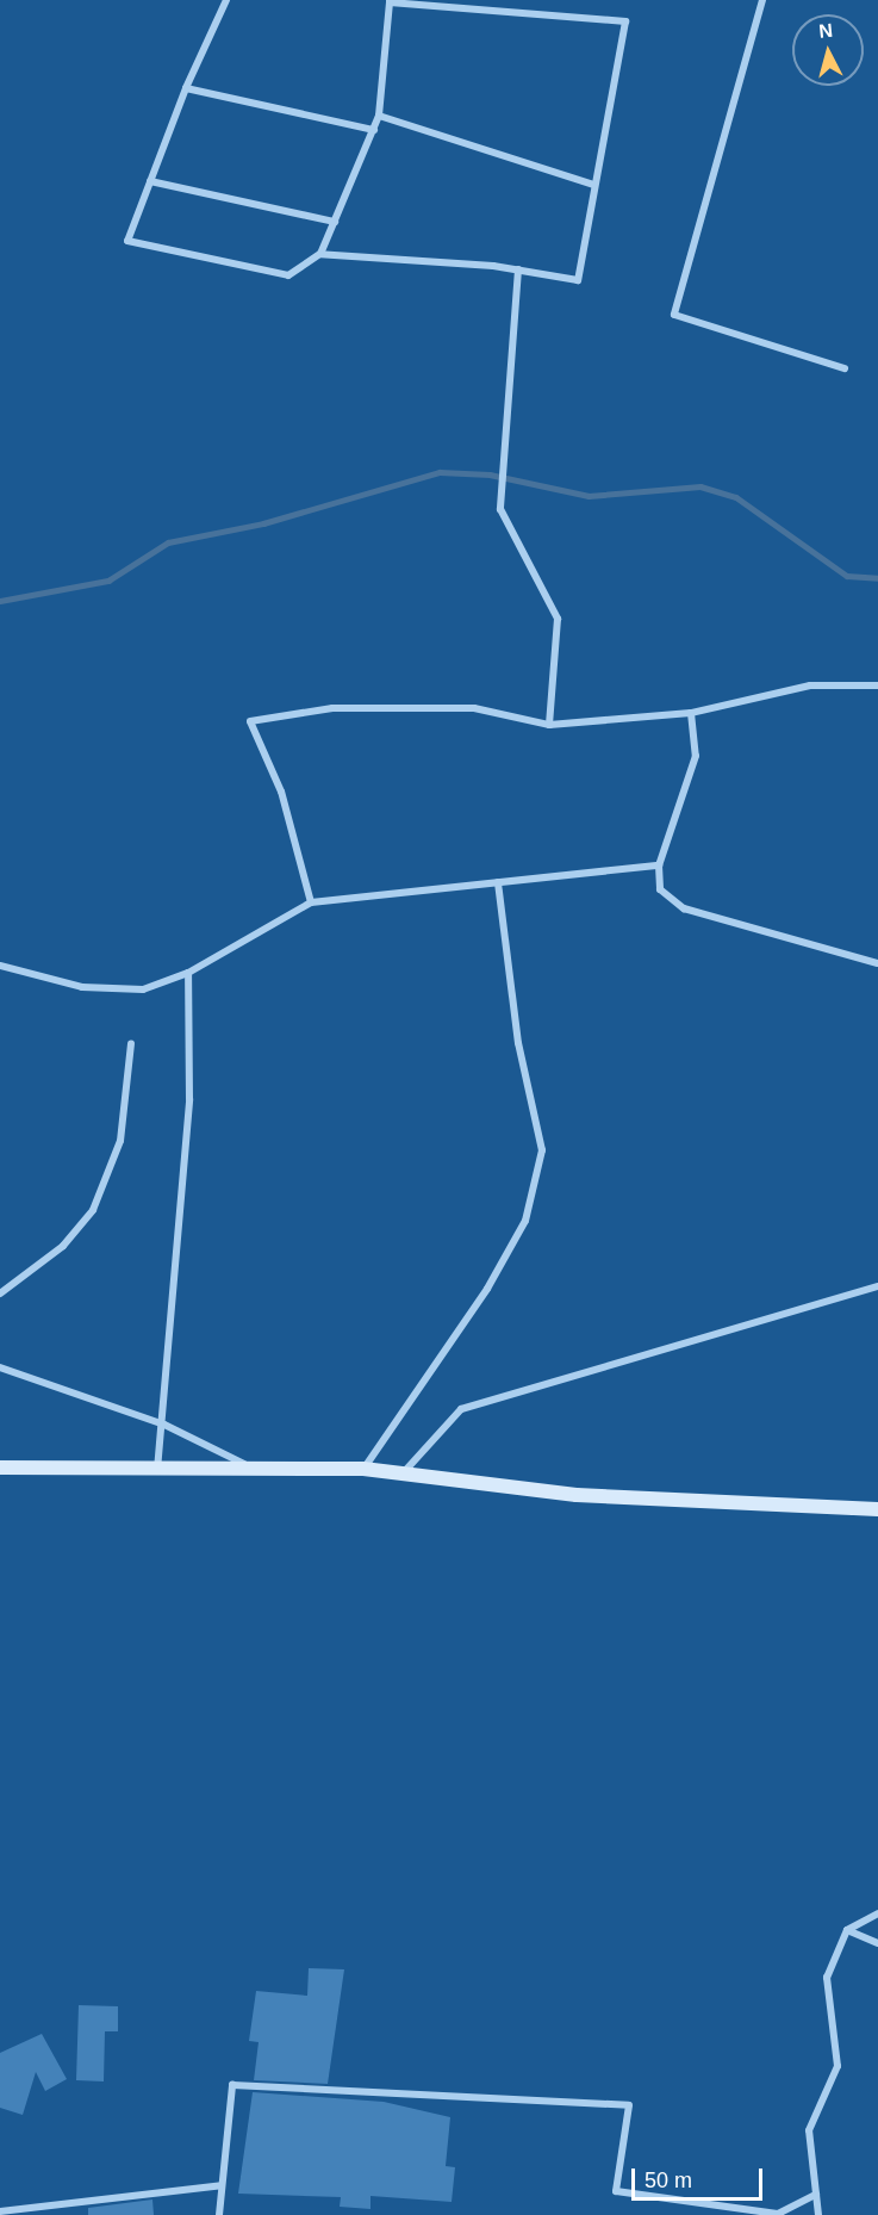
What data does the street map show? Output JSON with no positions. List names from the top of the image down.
{
  "scale_bar": "50 m",
  "north": "top"
}
